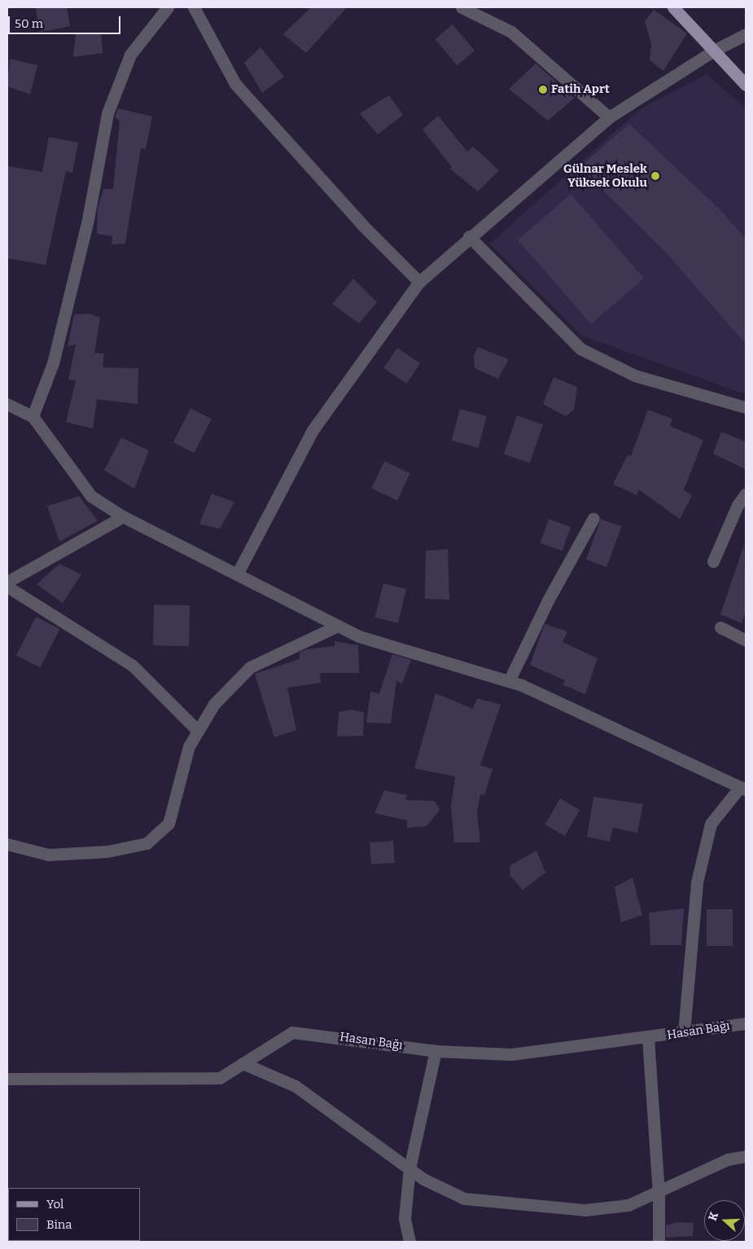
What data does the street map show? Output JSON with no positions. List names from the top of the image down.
{
  "streets": {
    "street": ["Hasan Bağı"]
  },
  "places": ["Fatih Aprt", "Gülnar Meslek Yüksek Okulu"],
  "legend": ["Yol", "Bina"],
  "scale_bar": "50 m",
  "north": "left"
}
